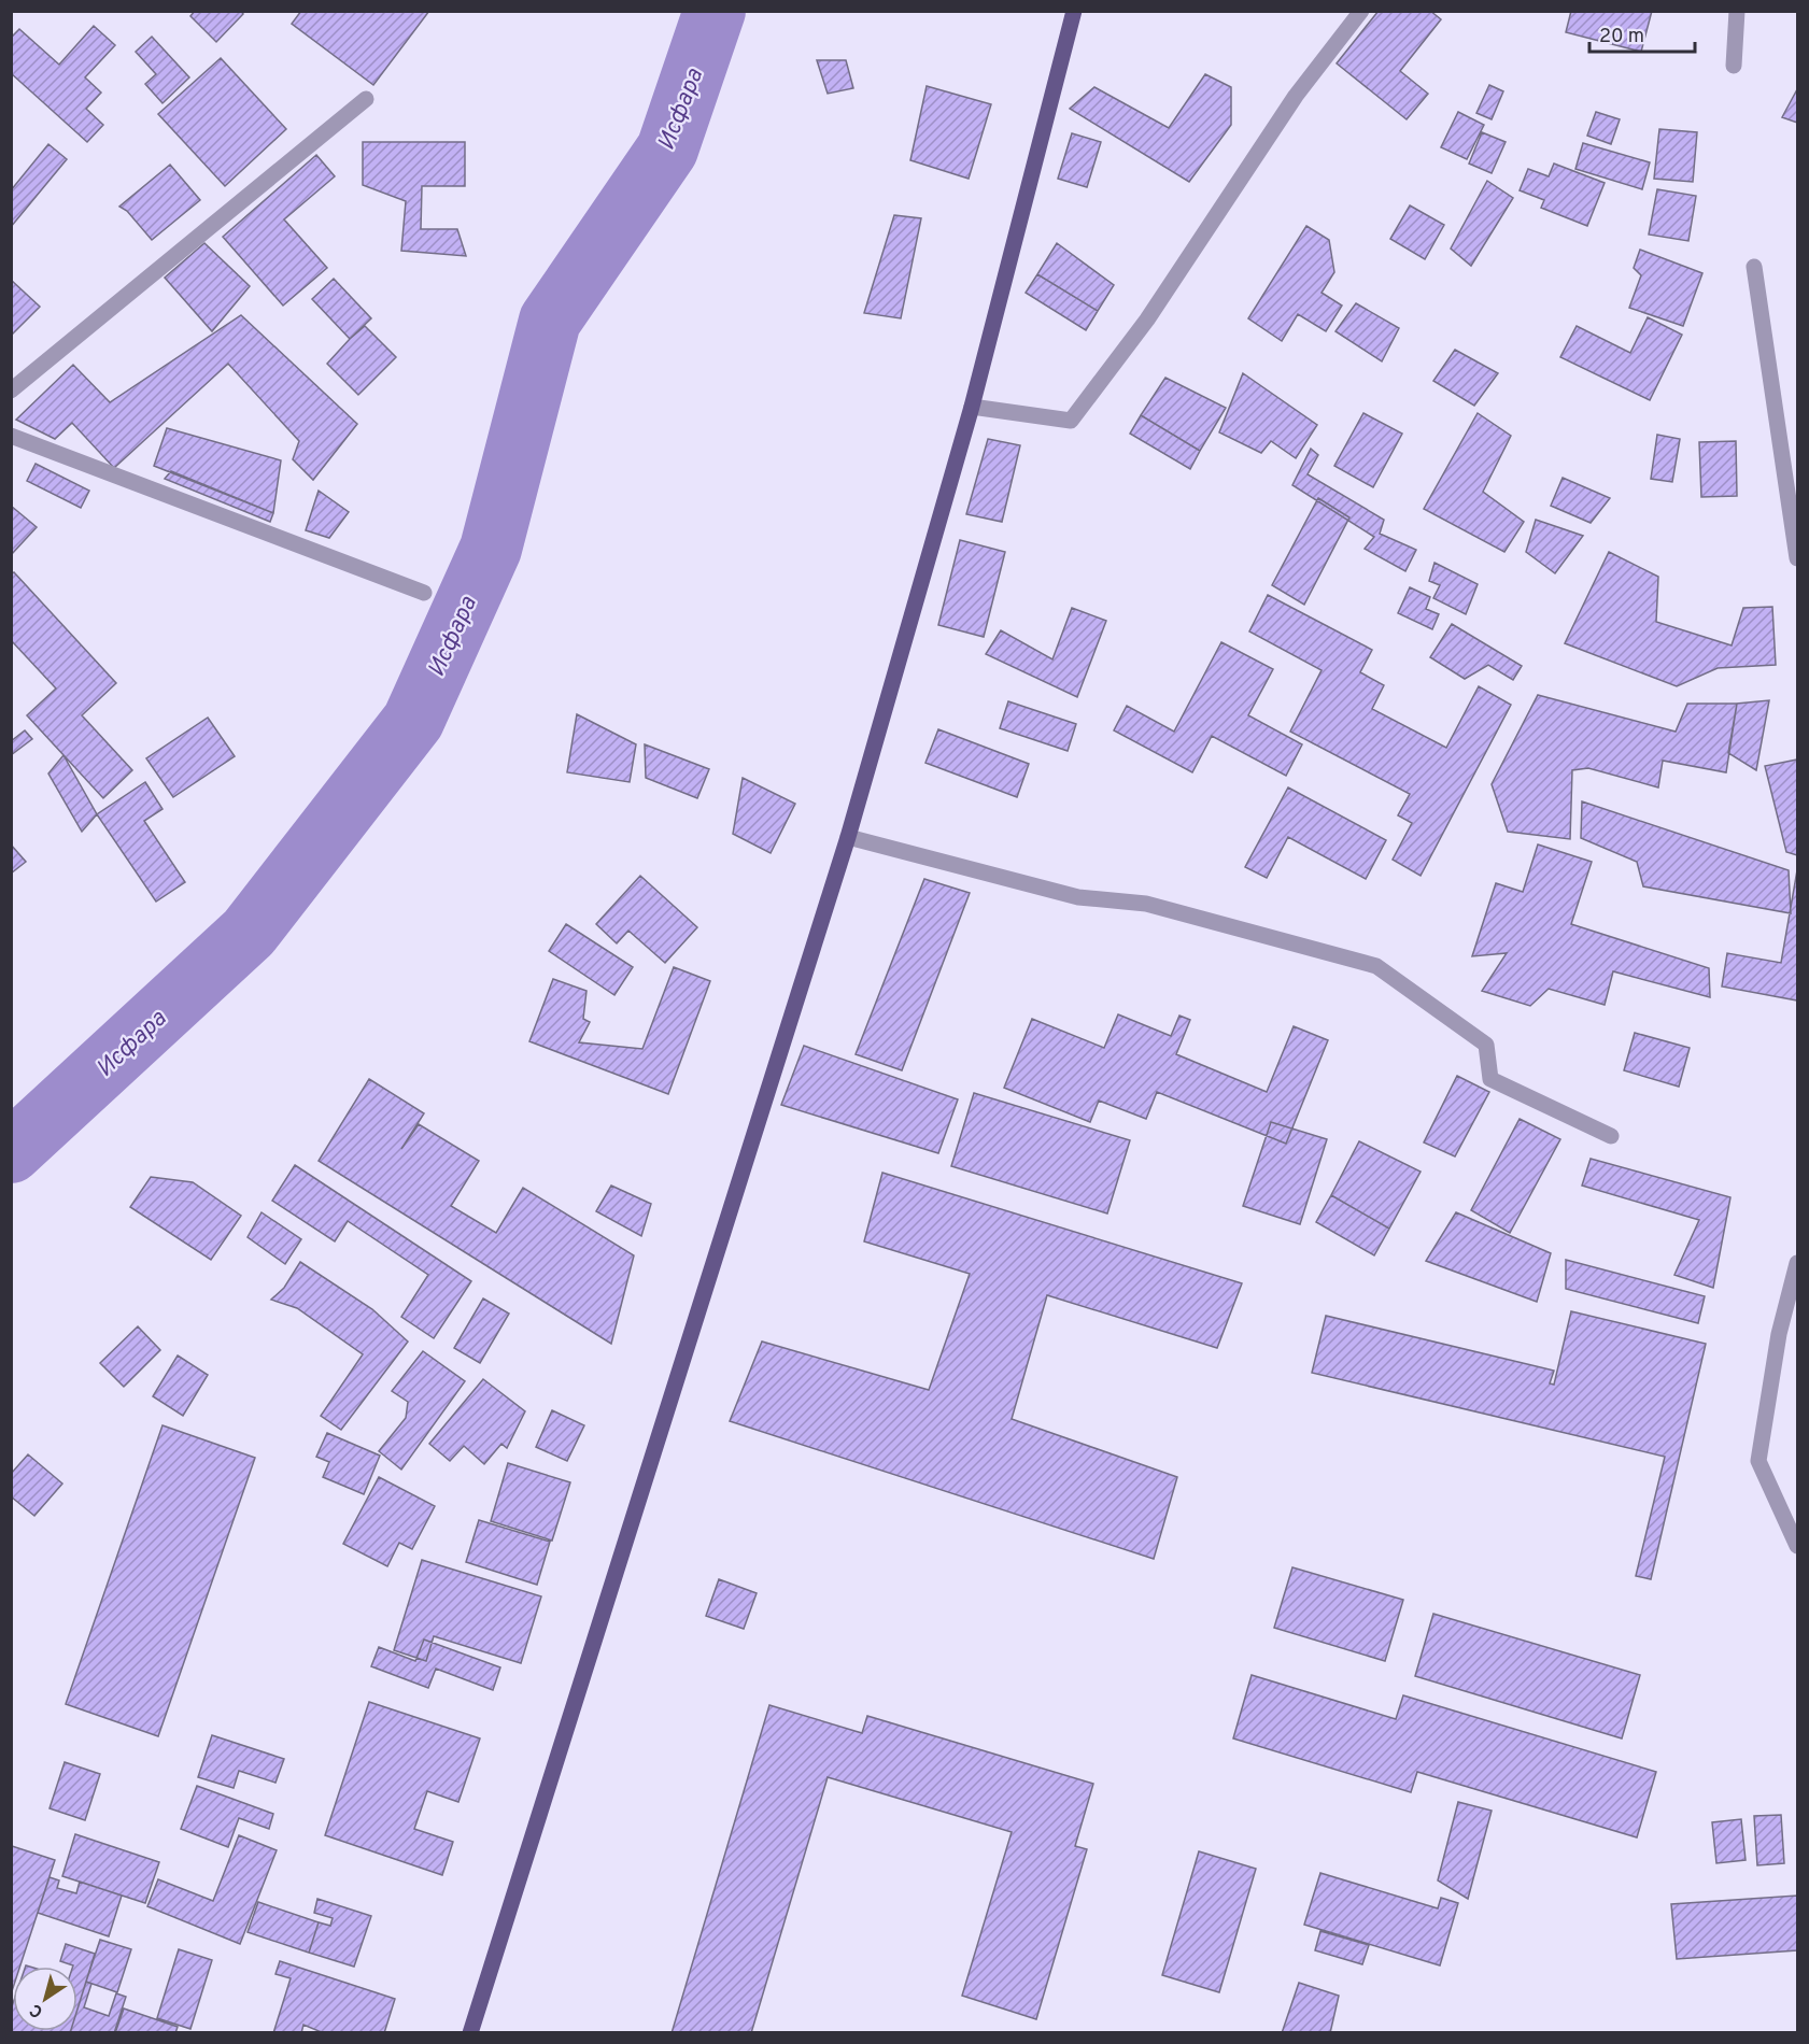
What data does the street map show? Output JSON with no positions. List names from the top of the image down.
{
  "water": ["Исфара"],
  "scale_bar": "20 m",
  "north": "bottom left"
}
